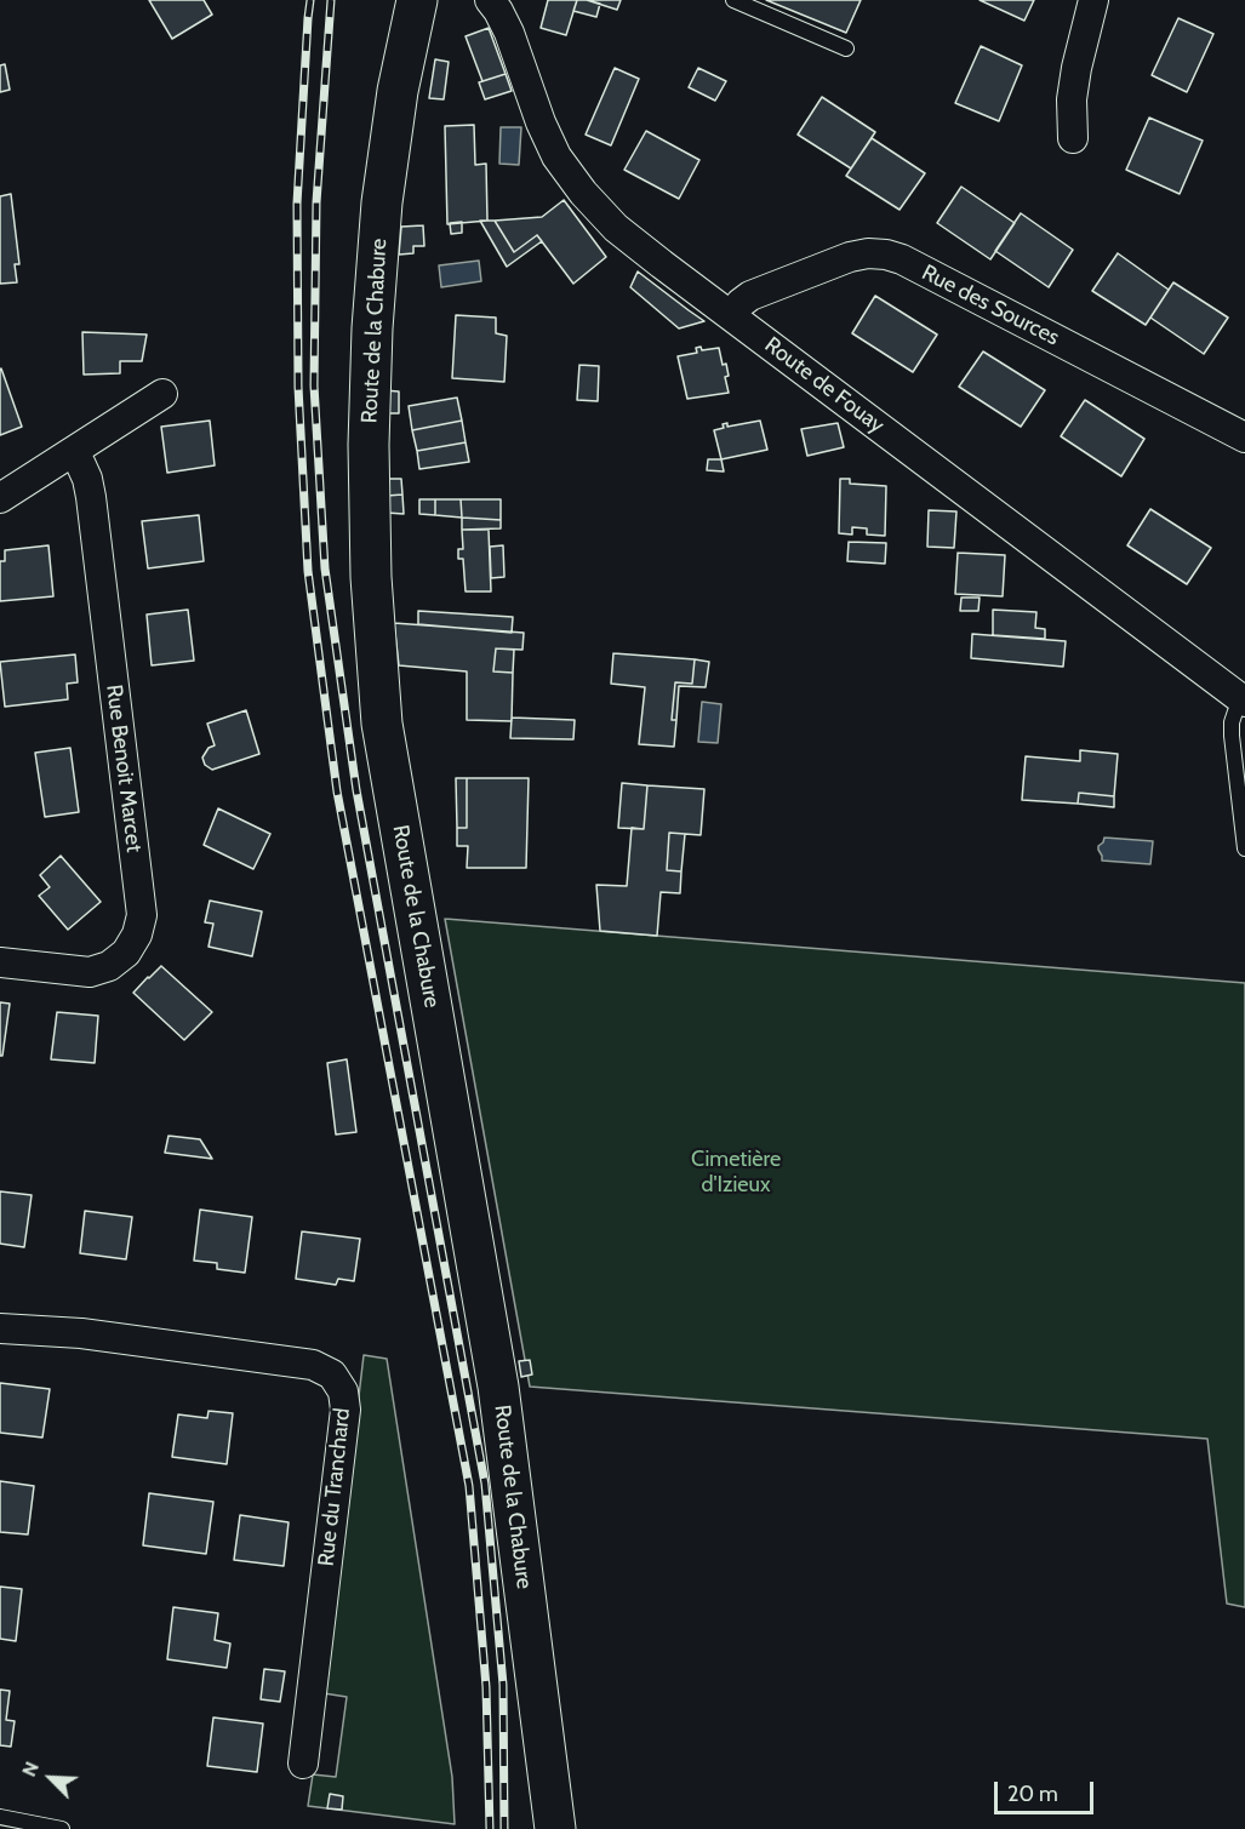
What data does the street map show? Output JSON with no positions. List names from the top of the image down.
{
  "streets": {
    "main road": ["Route de la Chabure"],
    "street": [
      "Rue des Sources",
      "Route de Fouay",
      "Rue Benoit Marcet",
      "Rue du Tranchard"
    ]
  },
  "crossings": [
    ["Rue des Sources", "Route de Fouay"]
  ],
  "parks": ["Cimetière d'Izieux"],
  "scale_bar": "20 m",
  "north": "top left"
}
